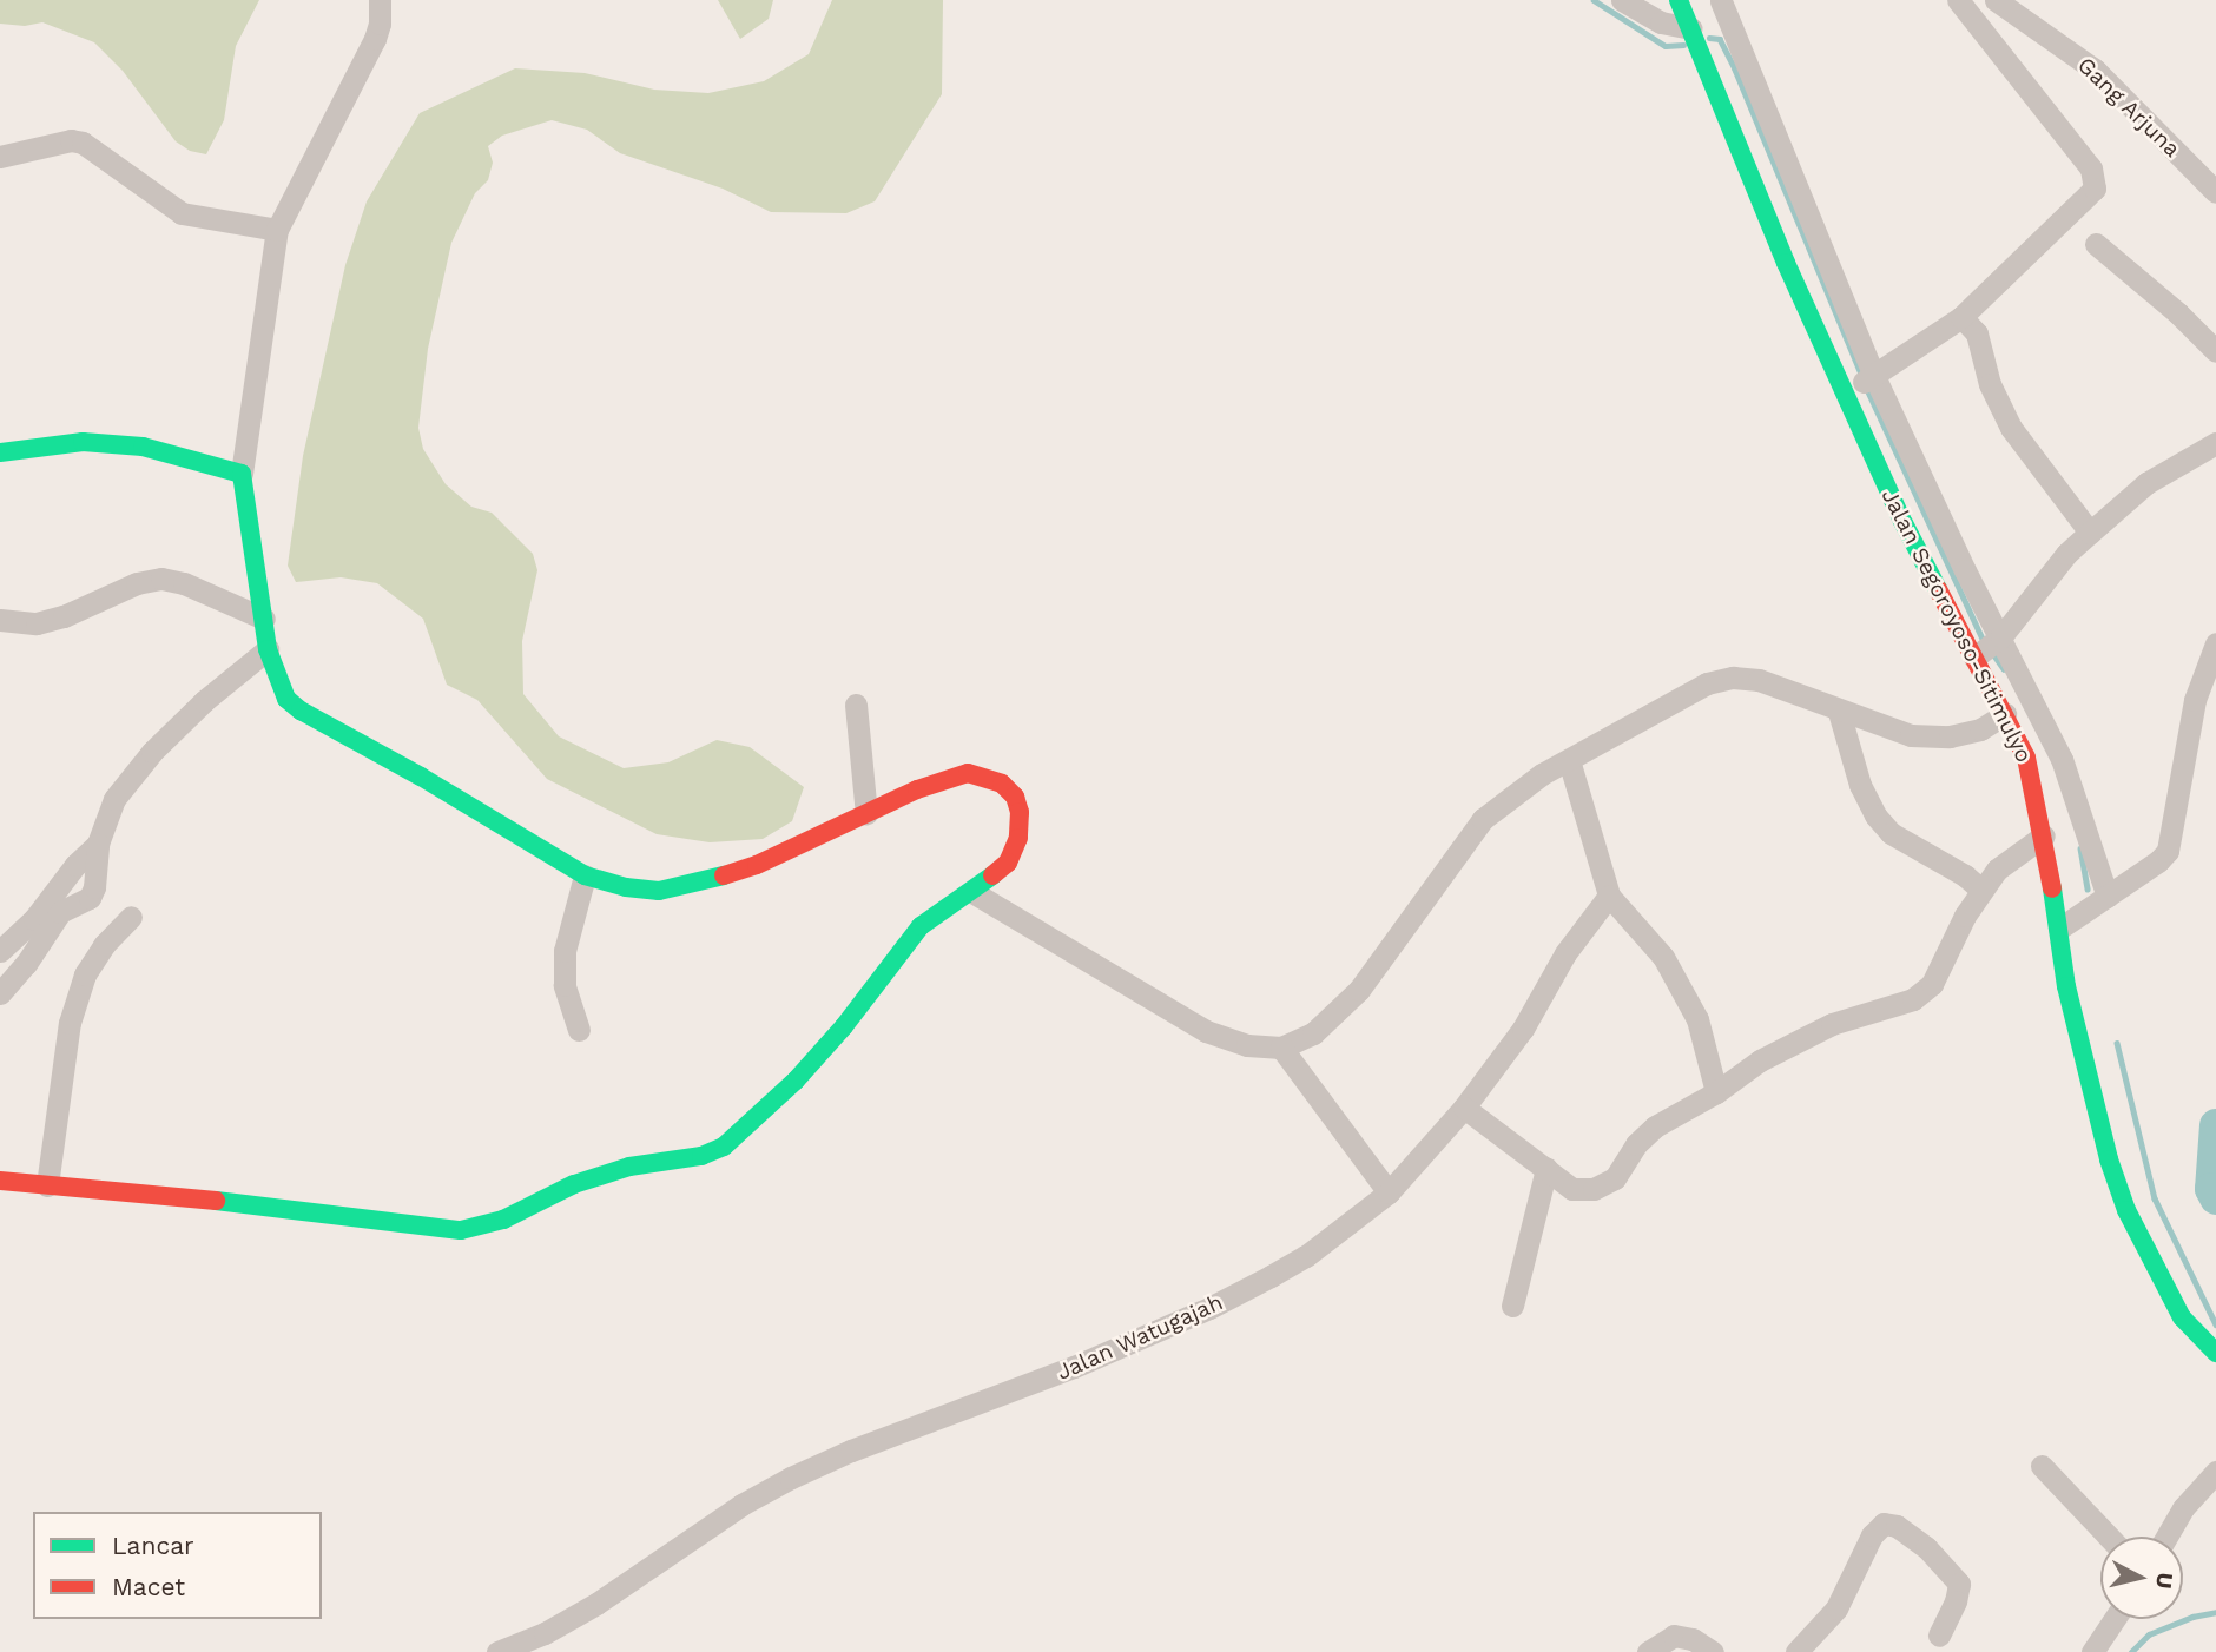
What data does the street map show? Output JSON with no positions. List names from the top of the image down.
{
  "streets": {
    "street": ["Gang Arjuna", "Jalan Segoroyoso-Sitimulyo", "Jalan Watugajah"]
  },
  "legend": ["Lancar", "Macet"],
  "north": "right"
}
